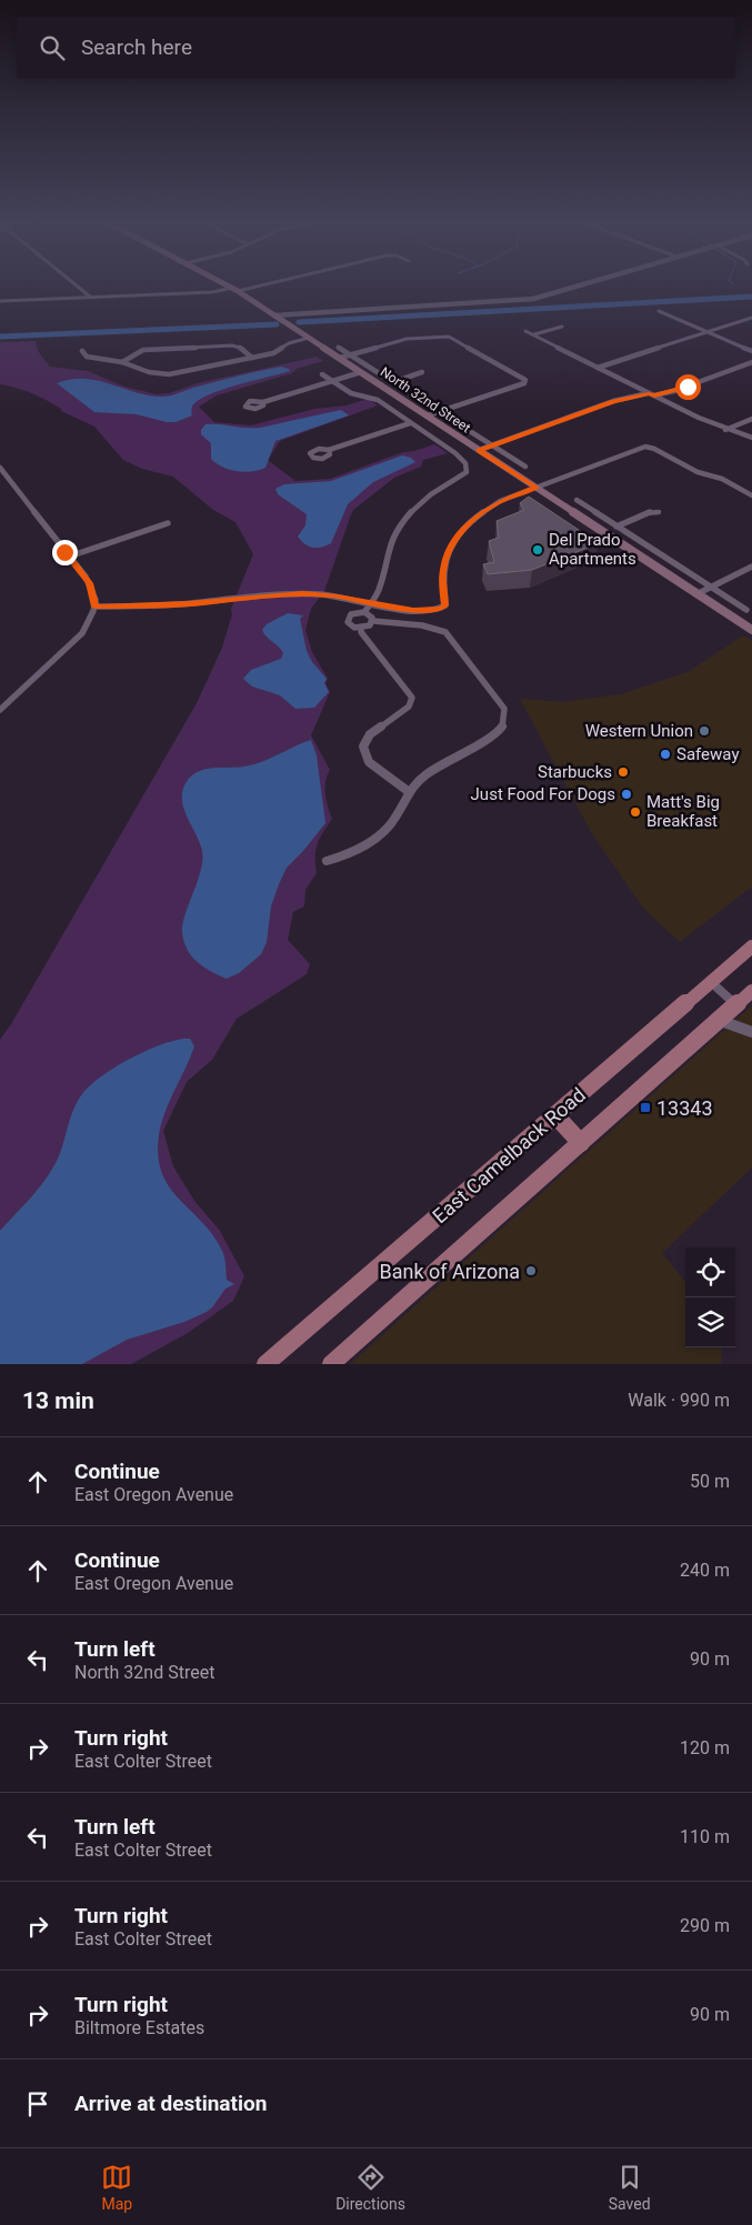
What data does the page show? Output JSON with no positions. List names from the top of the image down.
{
  "streets": {
    "main road": ["North 32nd Street", "East Camelback Road"]
  },
  "places": {
    "other": [
      "Del Prado Apartments",
      "Western Union",
      "Safeway",
      "Starbucks",
      "Just Food For Dogs",
      "Matt's Big Breakfast",
      "Bank of Arizona"
    ],
    "transit": ["13343"]
  },
  "page": {
    "search": "Search here",
    "heading": ["13 min", "Walk · 990 m"],
    "list": [
      ["Continue", "East Oregon Avenue", "50 m"],
      ["Continue", "East Oregon Avenue", "240 m"],
      ["Turn left", "North 32nd Street", "90 m"],
      ["Turn right", "East Colter Street", "120 m"],
      ["Turn left", "East Colter Street", "110 m"],
      ["Turn right", "East Colter Street", "290 m"],
      ["Turn right", "Biltmore Estates", "90 m"],
      "Arrive at destination"
    ],
    "nav": ["Map", "Directions", "Saved"]
  }
}
